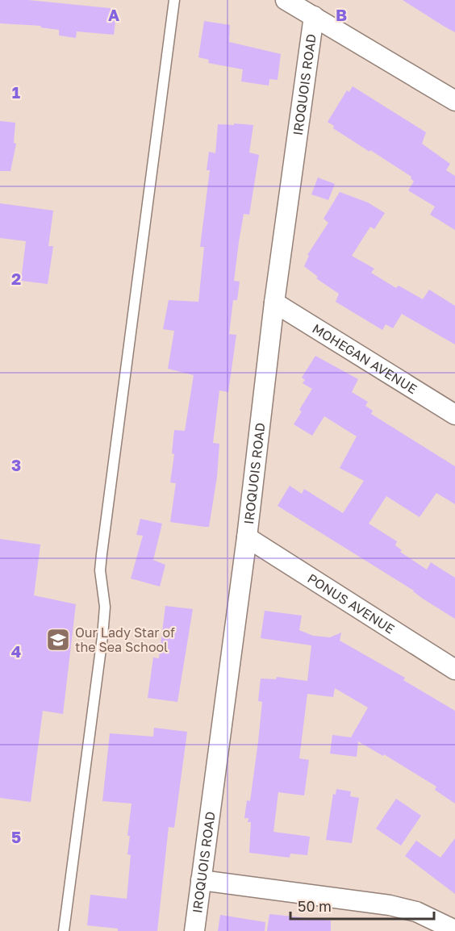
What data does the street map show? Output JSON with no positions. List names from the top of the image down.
{
  "streets": {
    "street": ["IROQUOIS ROAD", "MOHEGAN AVENUE", "PONUS AVENUE"]
  },
  "crossings": [
    ["IROQUOIS ROAD", "MOHEGAN AVENUE"],
    ["IROQUOIS ROAD", "PONUS AVENUE"]
  ],
  "places": {
    "school or university": ["Our Lady Star of the Sea School"]
  },
  "scale_bar": "50 m",
  "grid": {
    "columns": ["A", "B"],
    "rows": [
      "1",
      "2",
      "3",
      "4",
      "5"
    ]
  }
}
